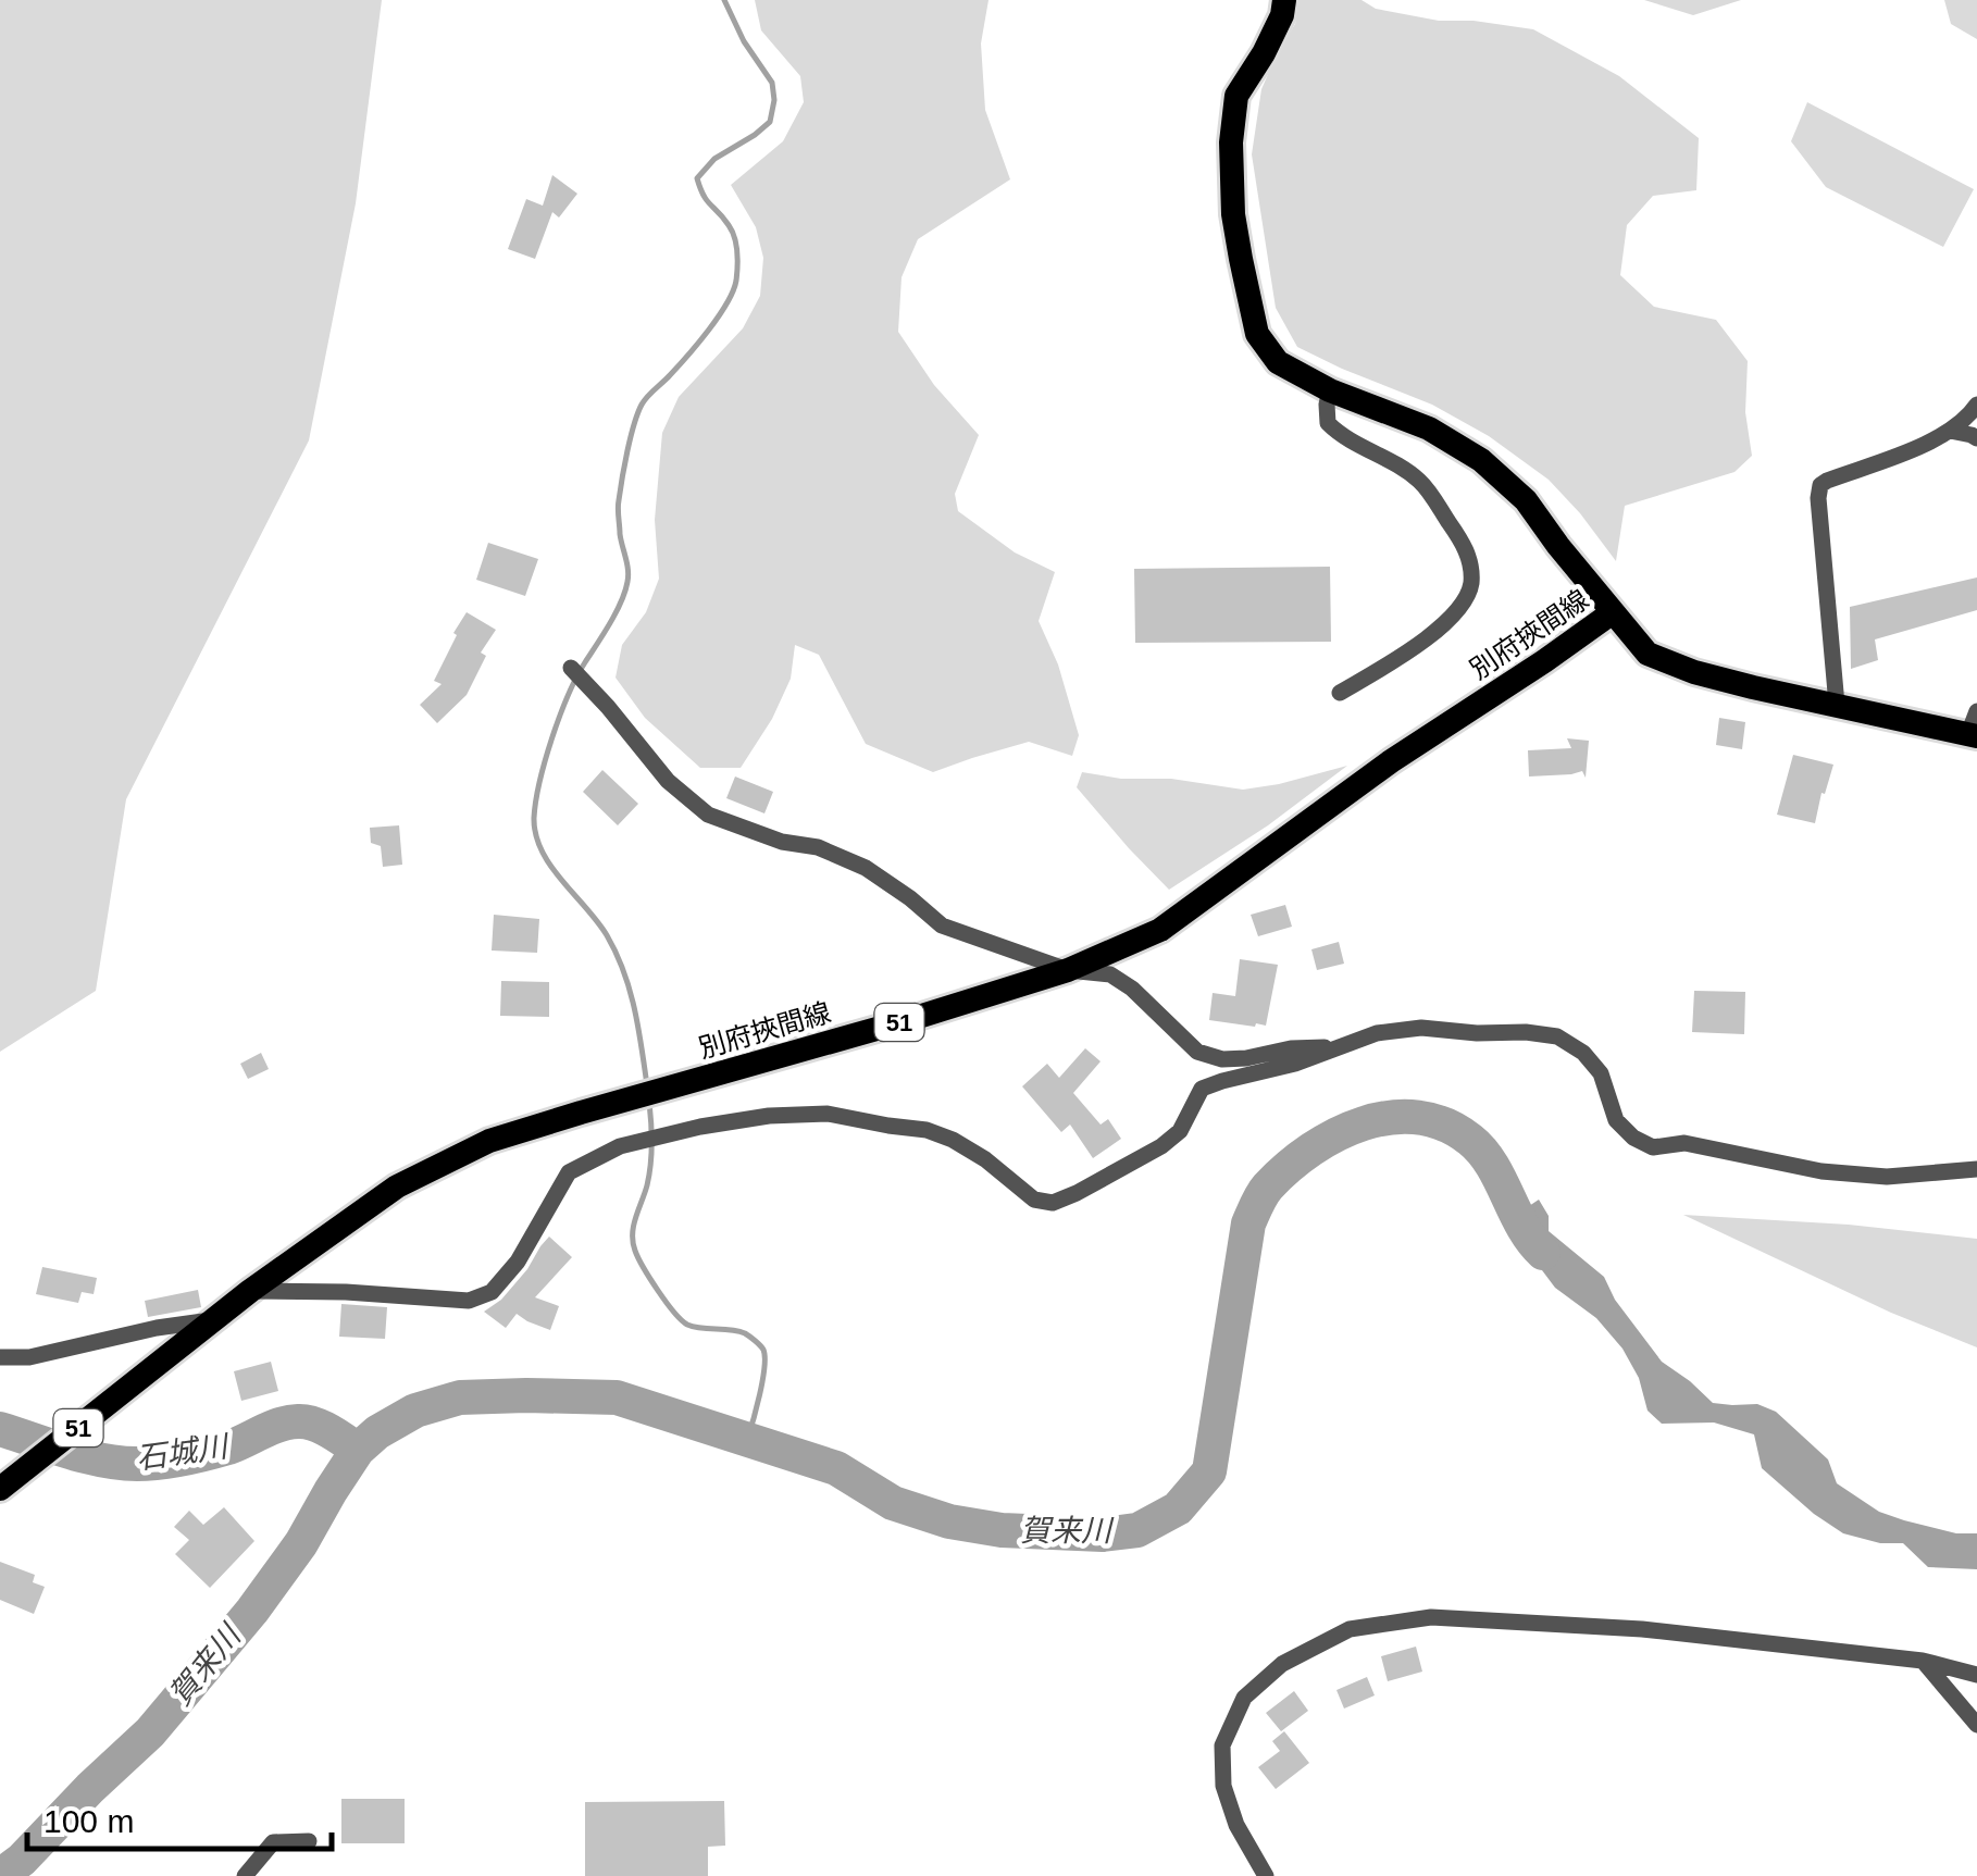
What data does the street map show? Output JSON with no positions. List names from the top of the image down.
{
  "streets": {
    "main road": ["別府挾間線", "51"]
  },
  "water": ["石城川", "賀来川"],
  "scale_bar": "100 m"
}
